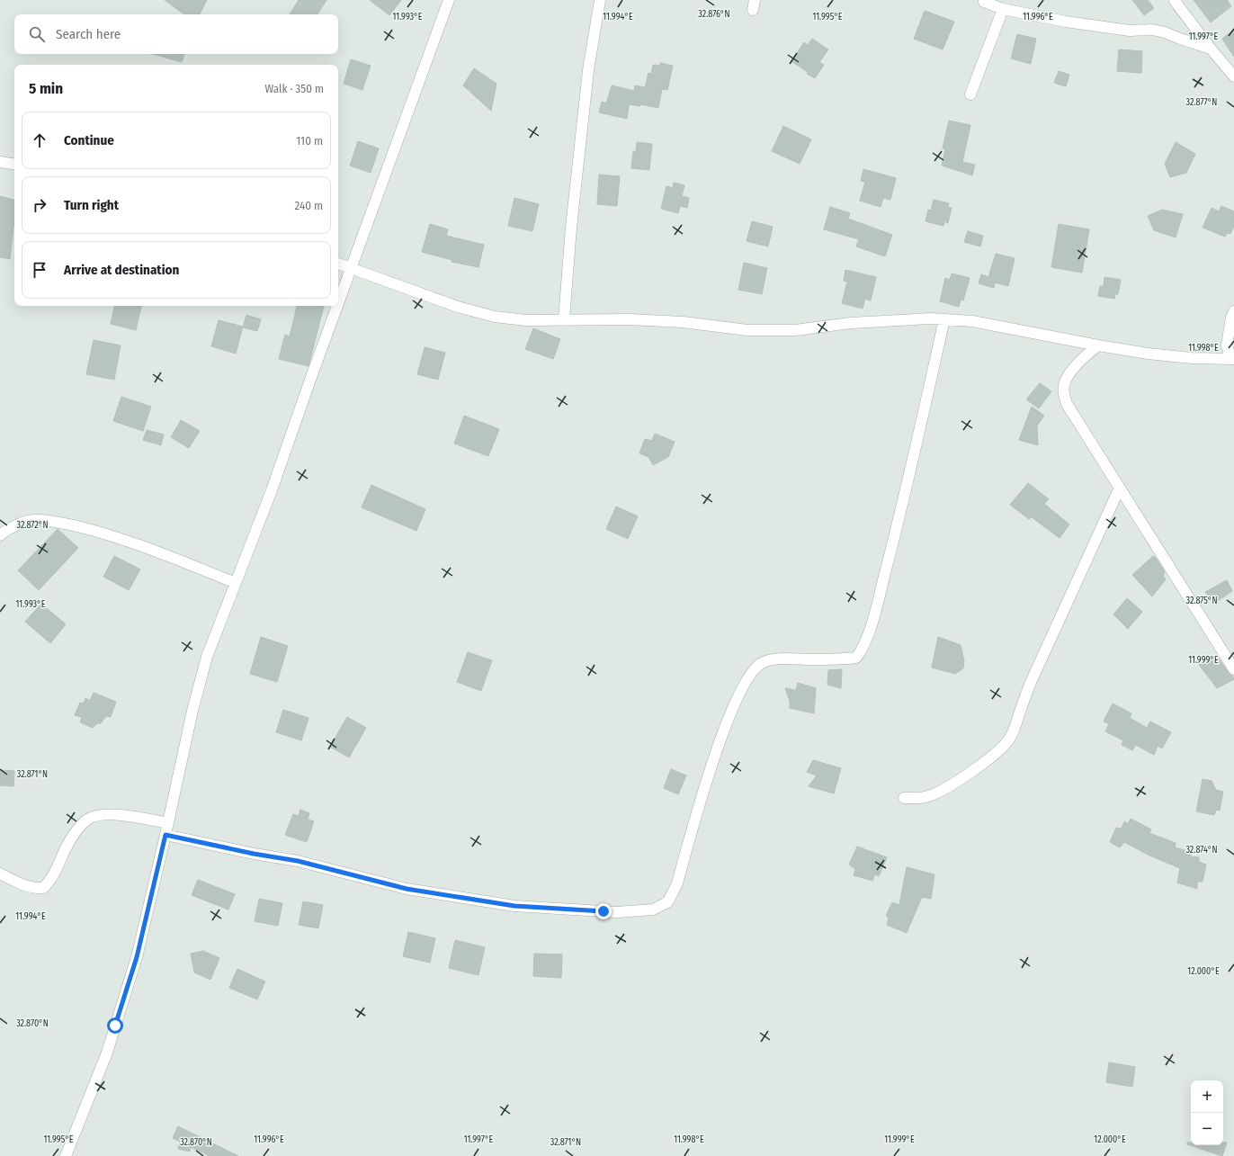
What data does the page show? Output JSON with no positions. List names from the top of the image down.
{
  "page": {
    "search": "Search here",
    "heading": ["5 min", "Walk · 350 m"],
    "list": [
      ["Continue", "110 m"],
      ["Turn right", "240 m"],
      "Arrive at destination"
    ],
    "map_buttons": ["+", "−"]
  },
  "coordinates": [
    "32.876°N",
    "11.995°E",
    "11.996°E",
    "11.993°E",
    "11.994°E",
    "11.997°E",
    "32.877°N",
    "11.998°E",
    "32.872°N",
    "32.875°N",
    "11.999°E",
    "32.871°N",
    "32.874°N",
    "12.000°E",
    "32.870°N"
  ]
}
